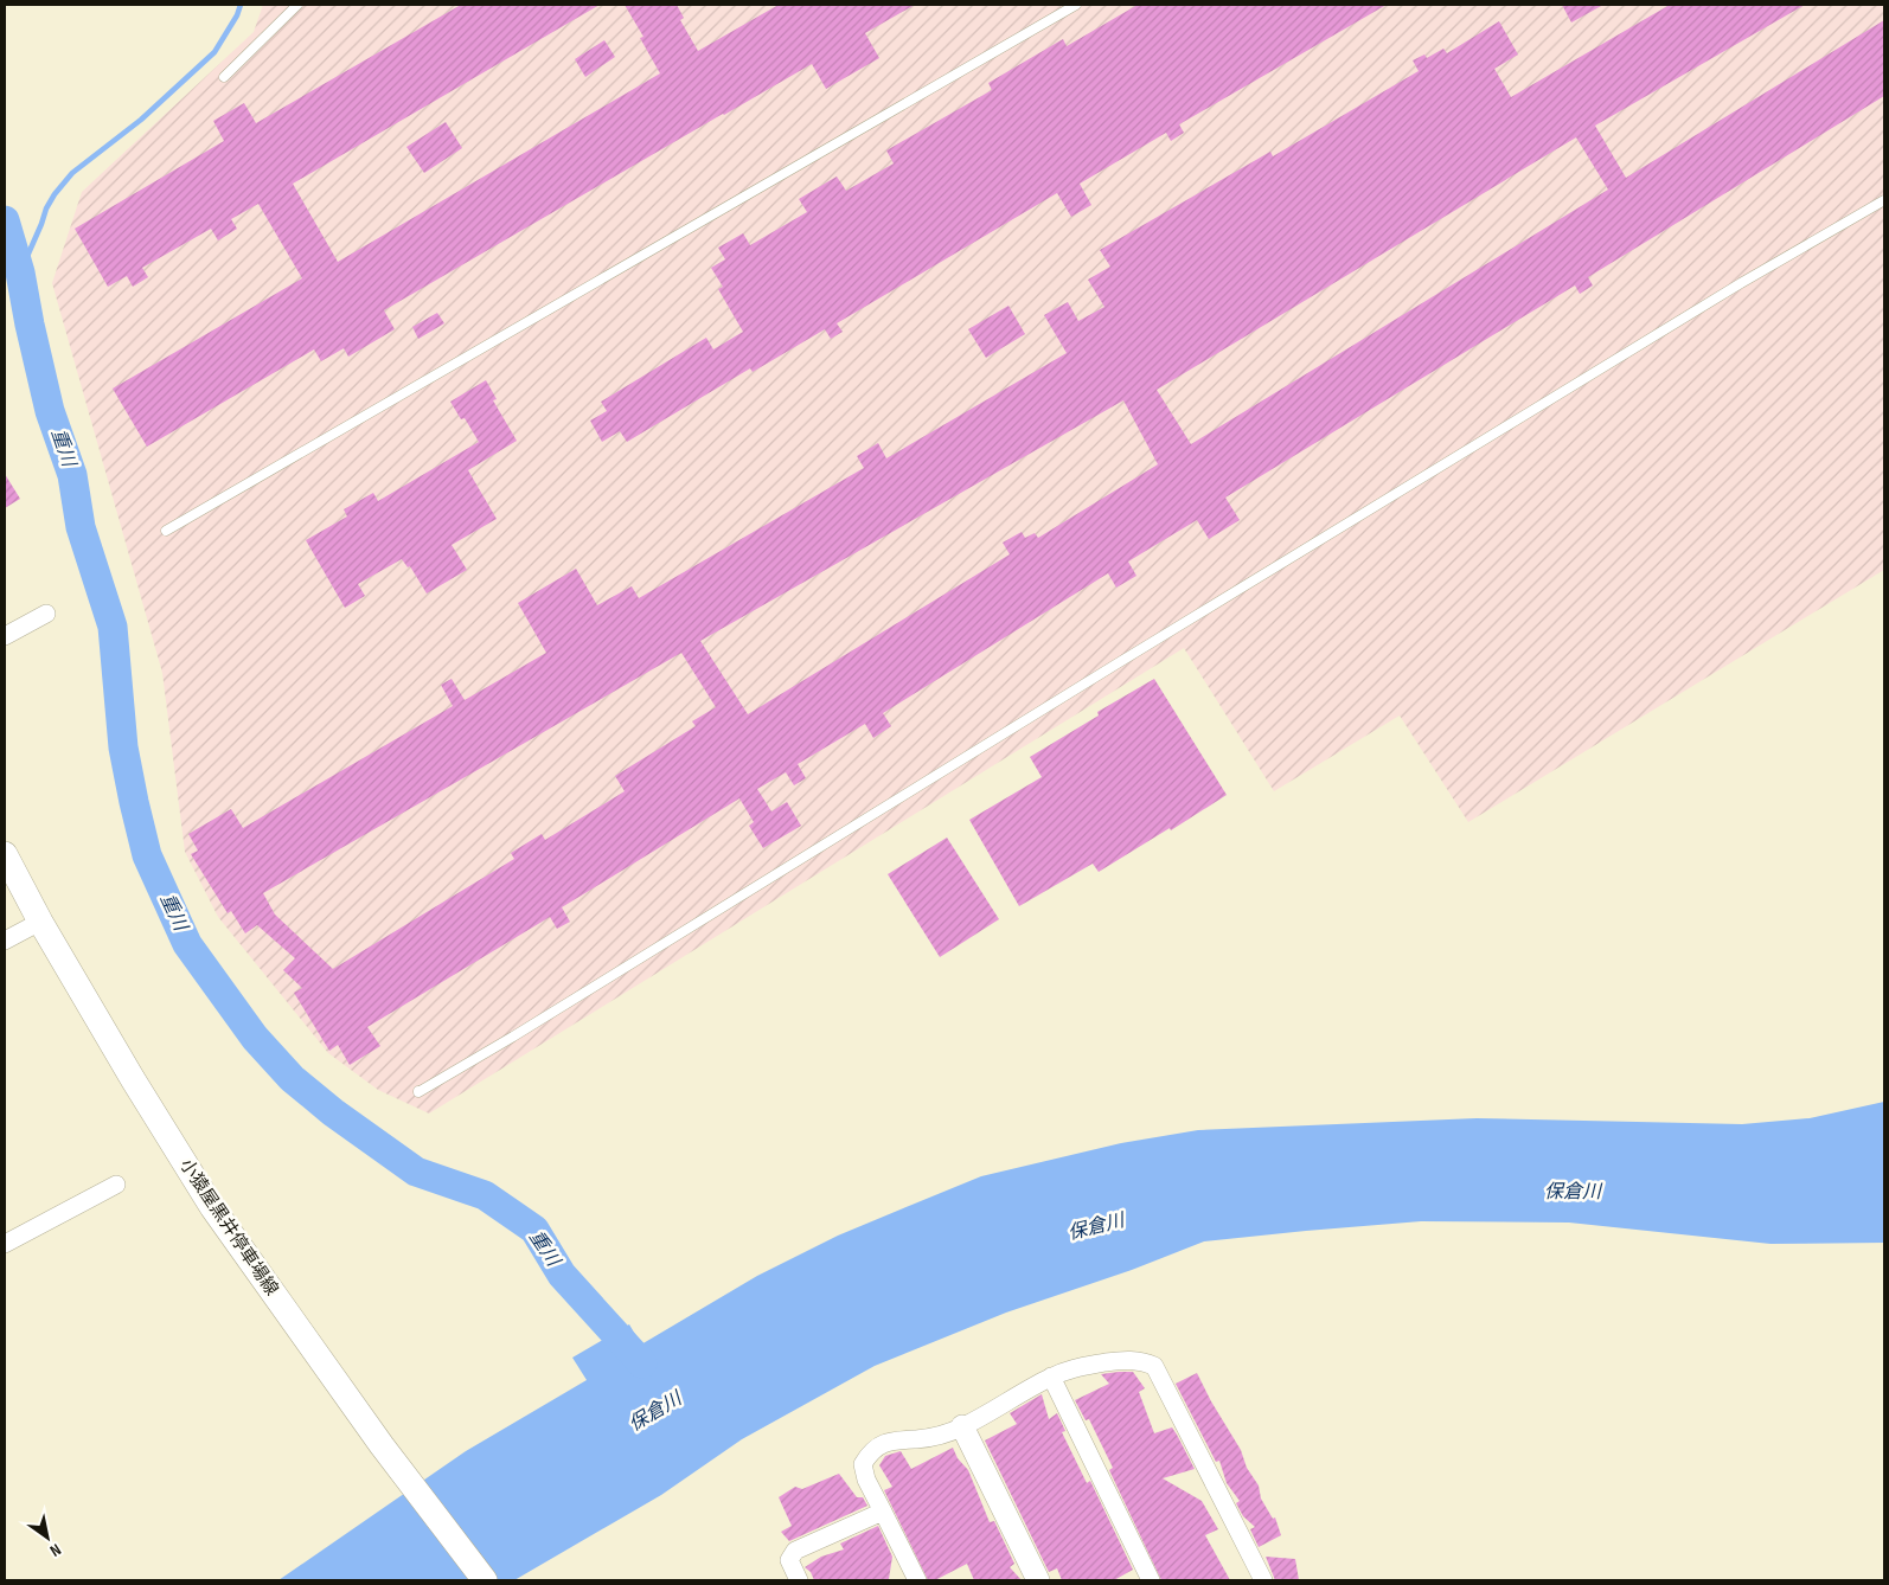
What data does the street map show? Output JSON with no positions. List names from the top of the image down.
{
  "streets": {
    "main road": ["小猿屋黒井停車場線"]
  },
  "water": ["重川", "保倉川"],
  "north": "bottom right"
}
